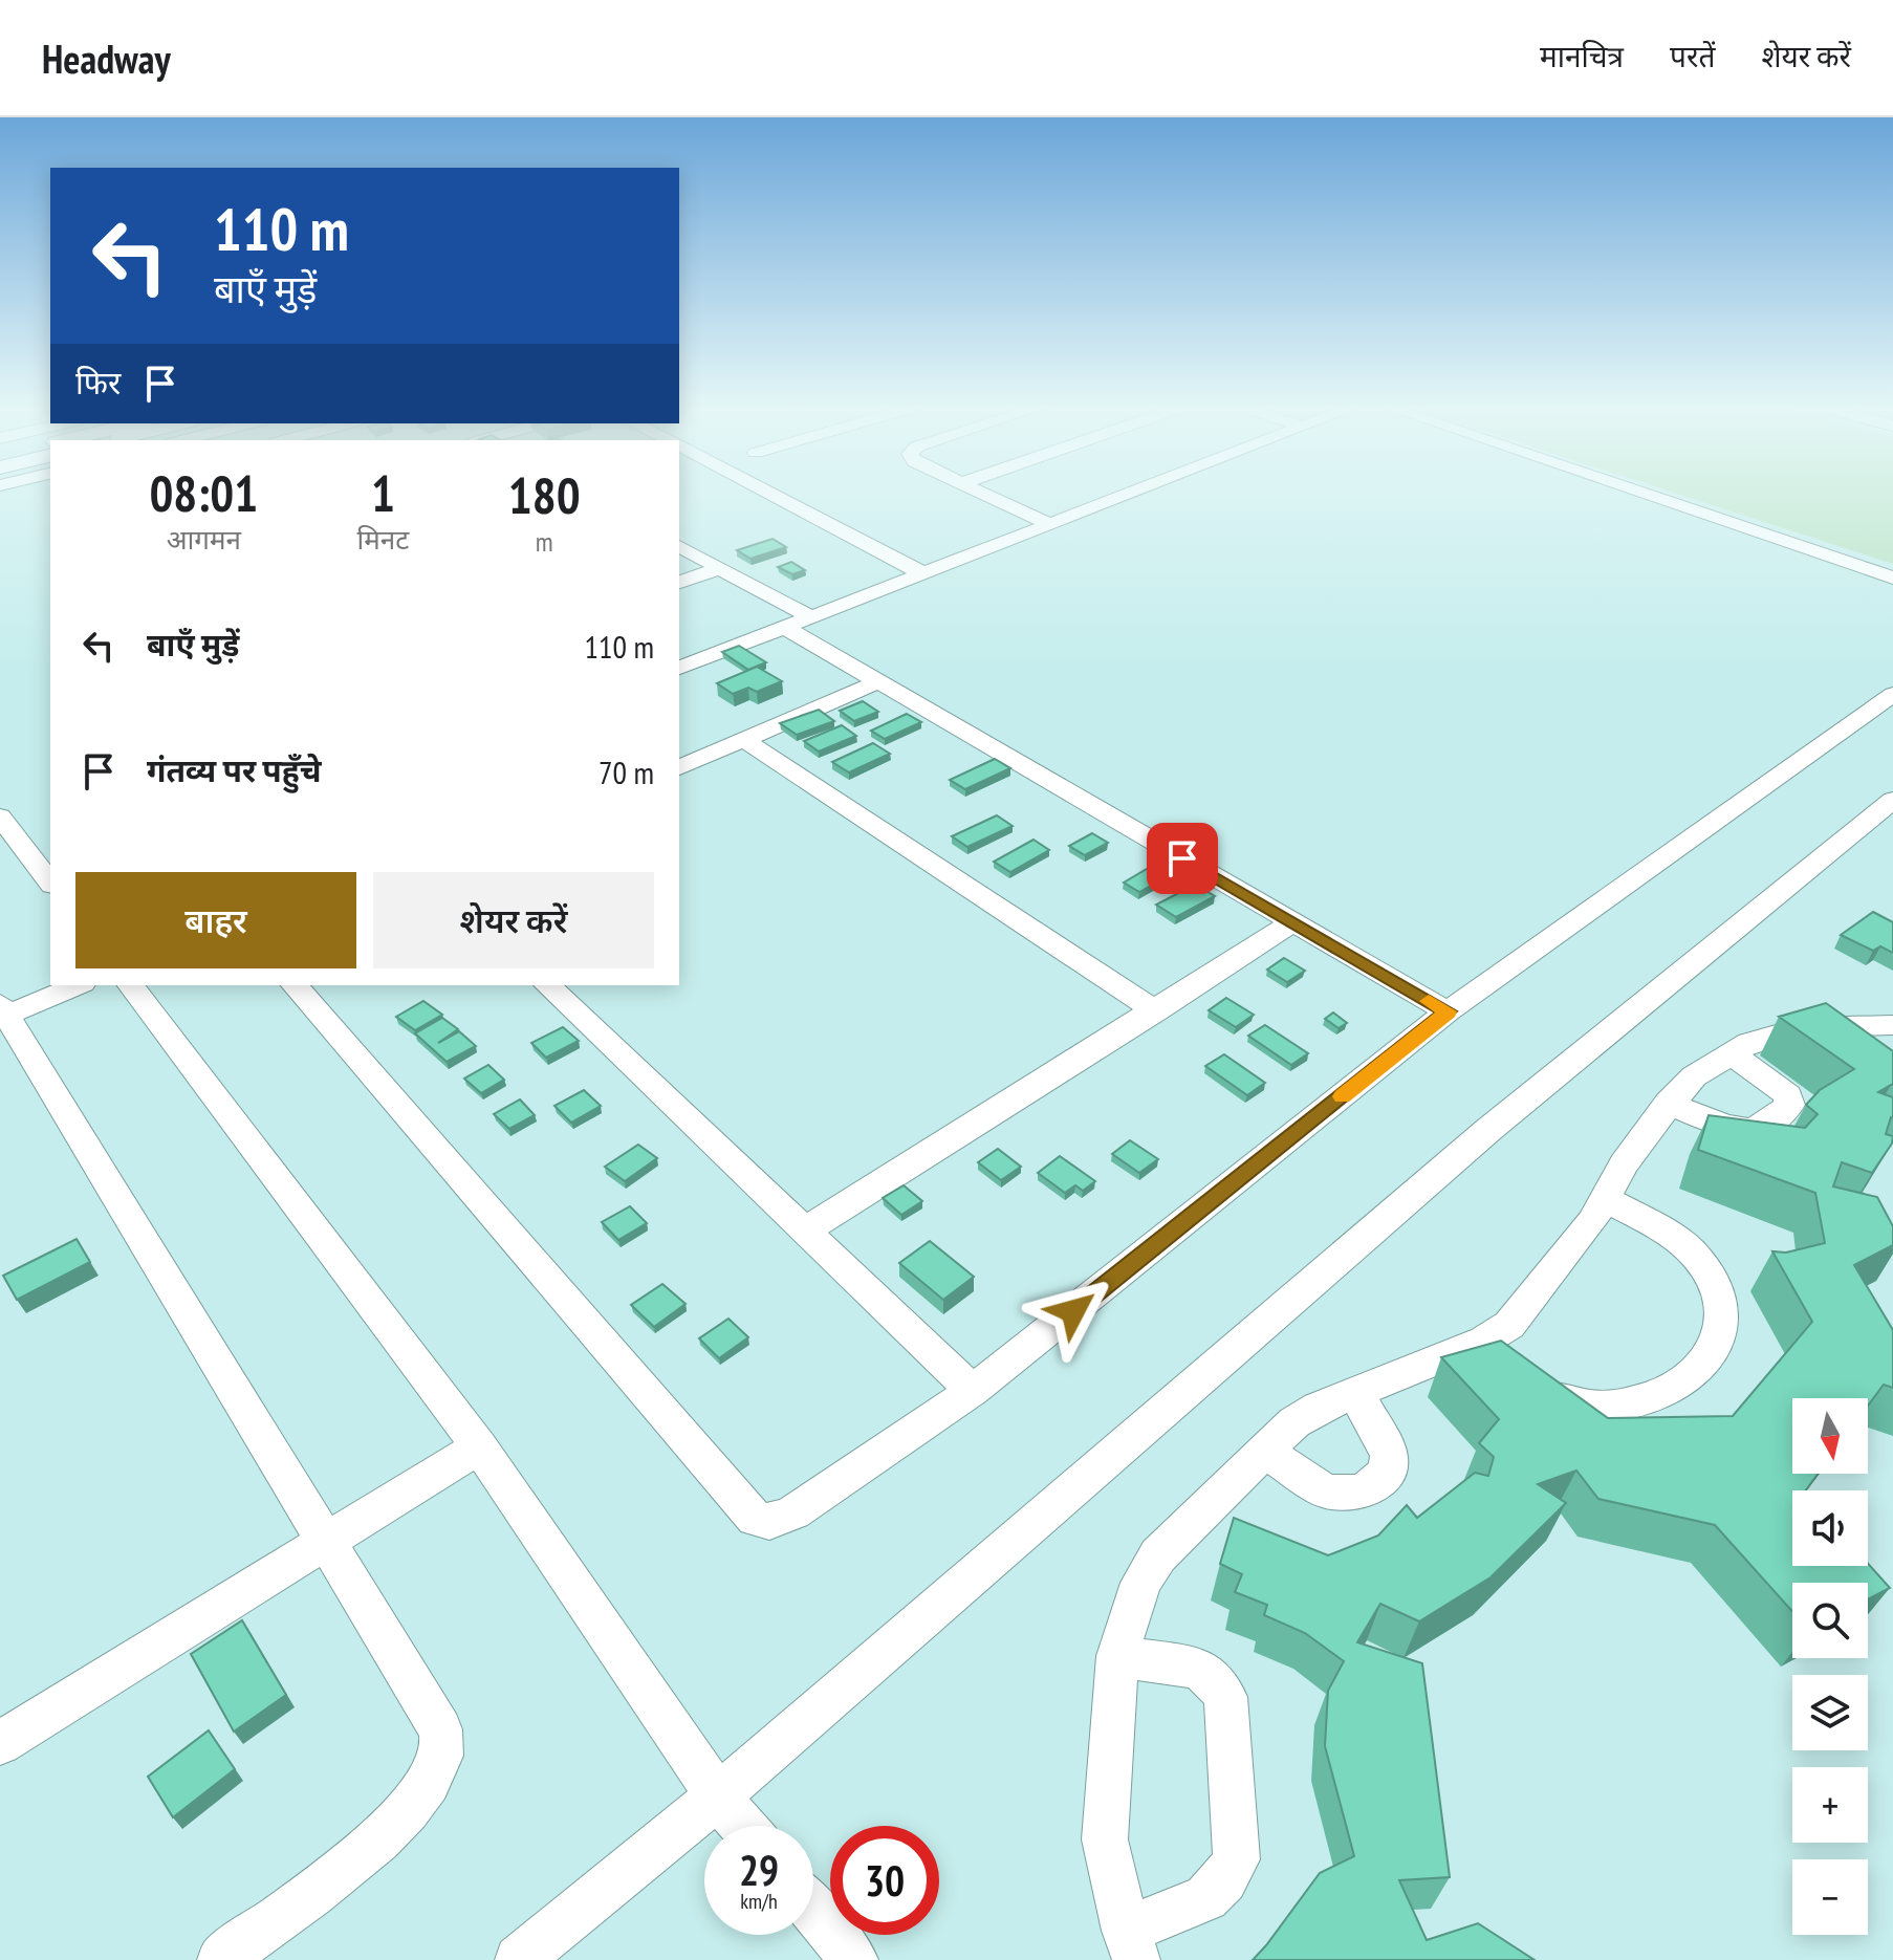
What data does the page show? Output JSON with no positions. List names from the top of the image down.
{
  "north": "bottom",
  "page": {
    "header": "Headway",
    "nav": ["मानचित्र", "परतें", "शेयर करें"],
    "turn": ["110 m", "बाएँ मुड़ें"],
    "then": "फिर",
    "eta": [
      "08:01",
      "आगमन",
      "1",
      "मिनट",
      "180",
      "m"
    ],
    "list": [
      {
        "name": "बाएँ मुड़ें",
        "value": "110 m"
      },
      {
        "name": "गंतव्य पर पहुँचे",
        "value": "70 m"
      }
    ],
    "buttons": ["बाहर", "शेयर करें"],
    "map_buttons": ["+", "−"],
    "speed": "29 km/h",
    "limit": "30"
  }
}
